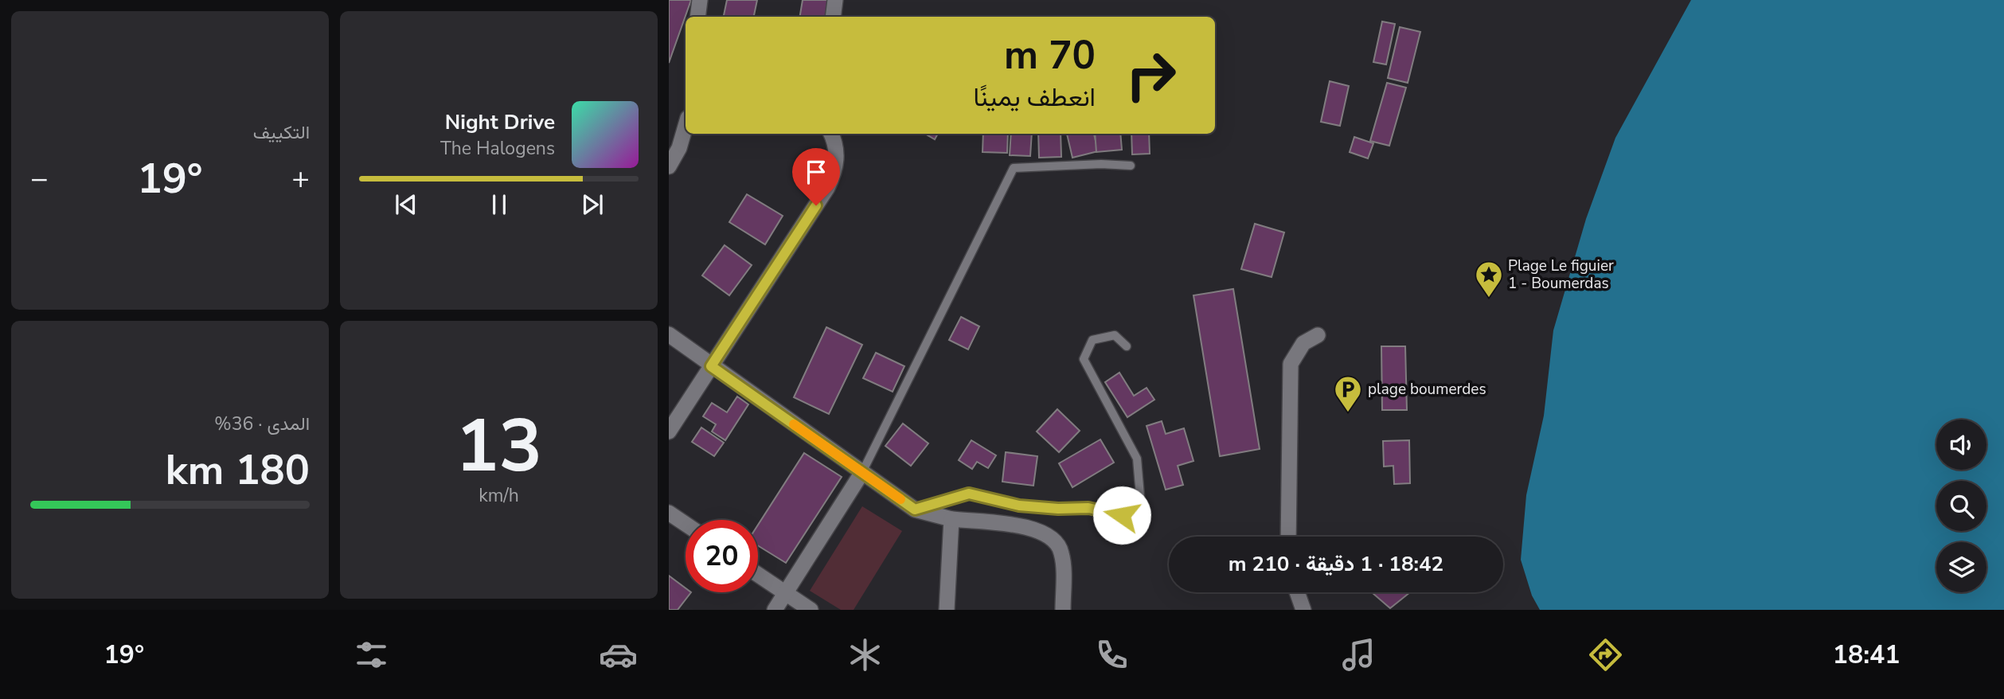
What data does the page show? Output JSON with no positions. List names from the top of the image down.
{
  "places": {
    "place": ["Plage Le figuier 1 - Boumerdas"],
    "parking": ["plage boumerdes"]
  },
  "page": {
    "tile": [
      "التكييف",
      ["13", "km/h"],
      ["المدى · 36%", "180 km"]
    ],
    "turn": ["70 m", "انعطف يمينًا"],
    "song": ["Night Drive", "The Halogens"],
    "heat": ["−", "19°", "+"],
    "limit": "20",
    "trip": "18:42 · 1 دقيقة · 210 m",
    "tabs": ["18:41", "19°"]
  }
}
